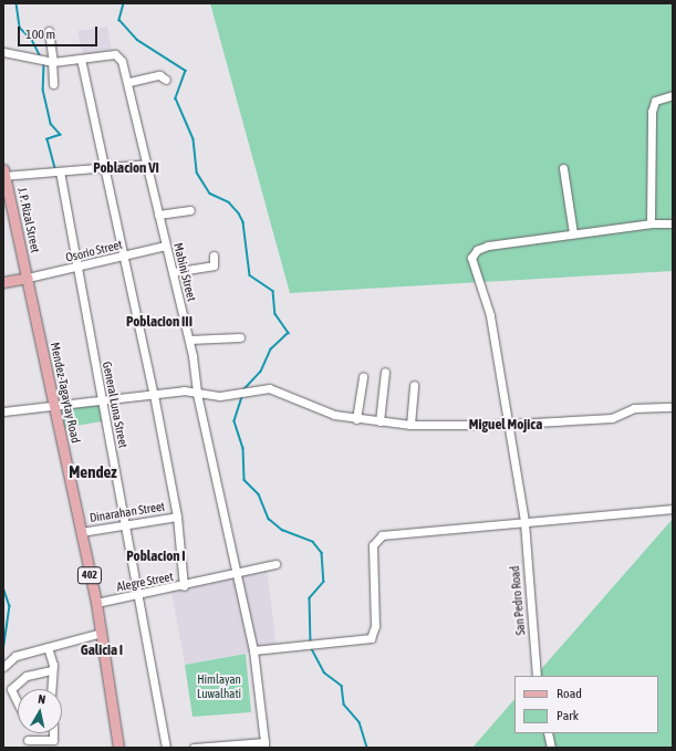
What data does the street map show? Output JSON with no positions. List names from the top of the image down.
{
  "streets": {
    "main road": ["J. P. Rizal Street", "Mendez-Tagaytay Road", "402"],
    "street": [
      "Osorio Street",
      "Mabini Street",
      "General Luna Street",
      "Dinarahan Street",
      "Alegre Street",
      "San Pedro Road"
    ]
  },
  "crossings": [
    ["J. P. Rizal Street", "Osorio Street"],
    ["J. P. Rizal Street", "Mendez-Tagaytay Road"],
    ["Osorio Street", "Mabini Street"],
    ["Osorio Street", "Mendez-Tagaytay Road"],
    ["Osorio Street", "General Luna Street"],
    ["Mabini Street", "Alegre Street"],
    ["Mendez-Tagaytay Road", "Dinarahan Street"],
    ["Mendez-Tagaytay Road", "Alegre Street"],
    ["General Luna Street", "Dinarahan Street"],
    ["General Luna Street", "Alegre Street"]
  ],
  "districts": [
    "Poblacion VI",
    "Poblacion III",
    "Miguel Mojica",
    "Mendez",
    "Poblacion I",
    "Galicia I"
  ],
  "parks": ["Himlayan Luwalhati"],
  "legend": ["Road", "Park"],
  "scale_bar": "100 m",
  "north": "top"
}
